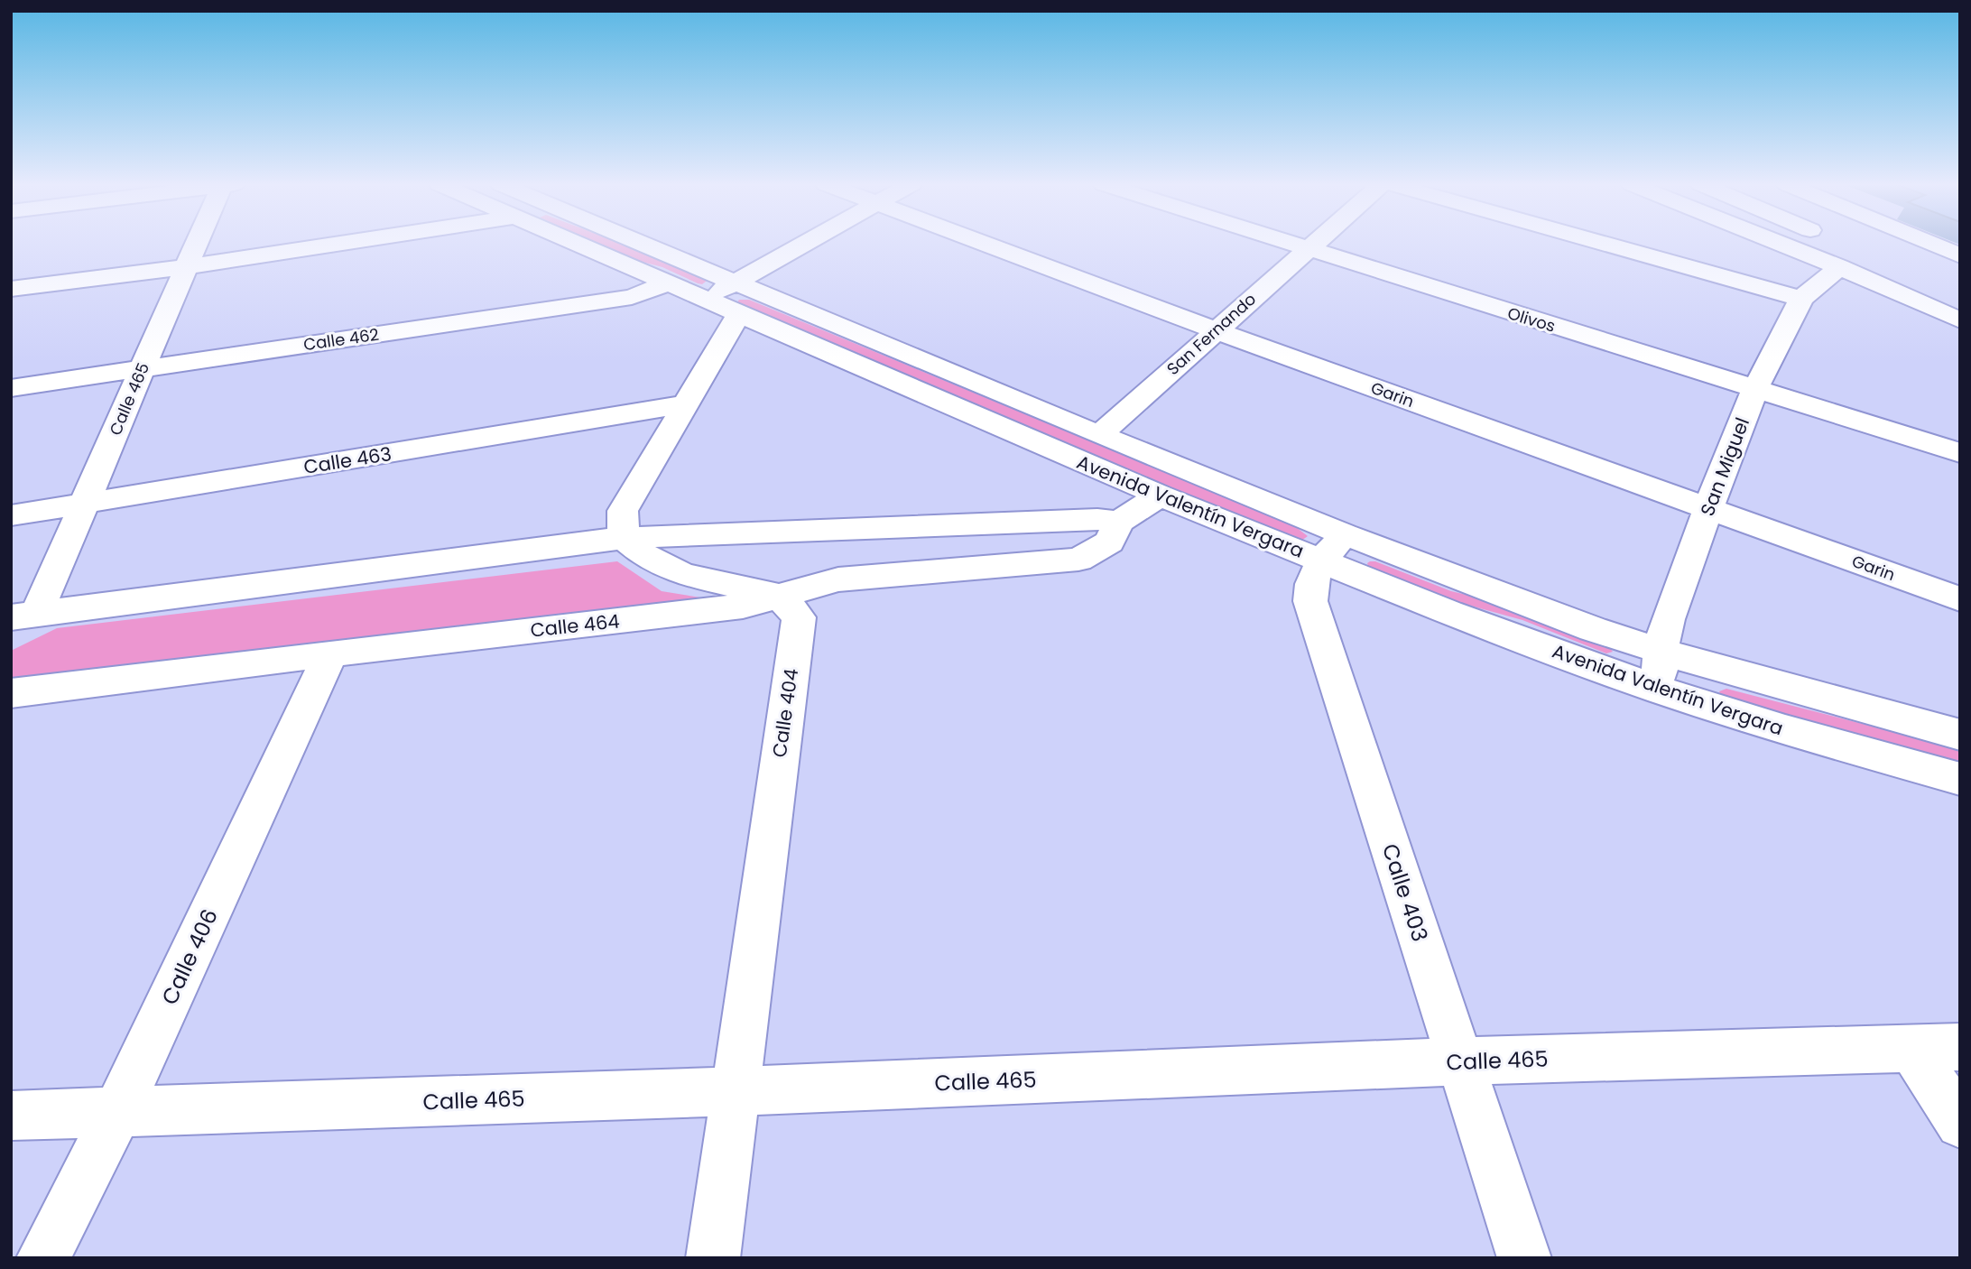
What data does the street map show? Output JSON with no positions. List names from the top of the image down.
{
  "streets": {
    "street": [
      "Olivos",
      "San Fernando",
      "Calle 462",
      "Garin",
      "Calle 465",
      "Calle 463",
      "San Miguel",
      "Avenida Valentín Vergara",
      "Calle 464",
      "Calle 404",
      "Calle 403",
      "Calle 406"
    ]
  },
  "crossings": [
    ["Olivos", "San Fernando"],
    ["Olivos", "San Miguel"],
    ["San Fernando", "Garin"],
    ["San Fernando", "Avenida Valentín Vergara"],
    ["Calle 462", "Calle 465"],
    ["Calle 462", "Avenida Valentín Vergara"],
    ["Garin", "San Miguel"],
    ["Calle 465", "Calle 463"],
    ["Calle 465", "Calle 404"],
    ["Calle 465", "Calle 403"],
    ["Calle 465", "Calle 406"],
    ["San Miguel", "Avenida Valentín Vergara"],
    ["Avenida Valentín Vergara", "Calle 464"],
    ["Avenida Valentín Vergara", "Calle 403"],
    ["Calle 464", "Calle 404"],
    ["Calle 464", "Calle 406"]
  ]
}
